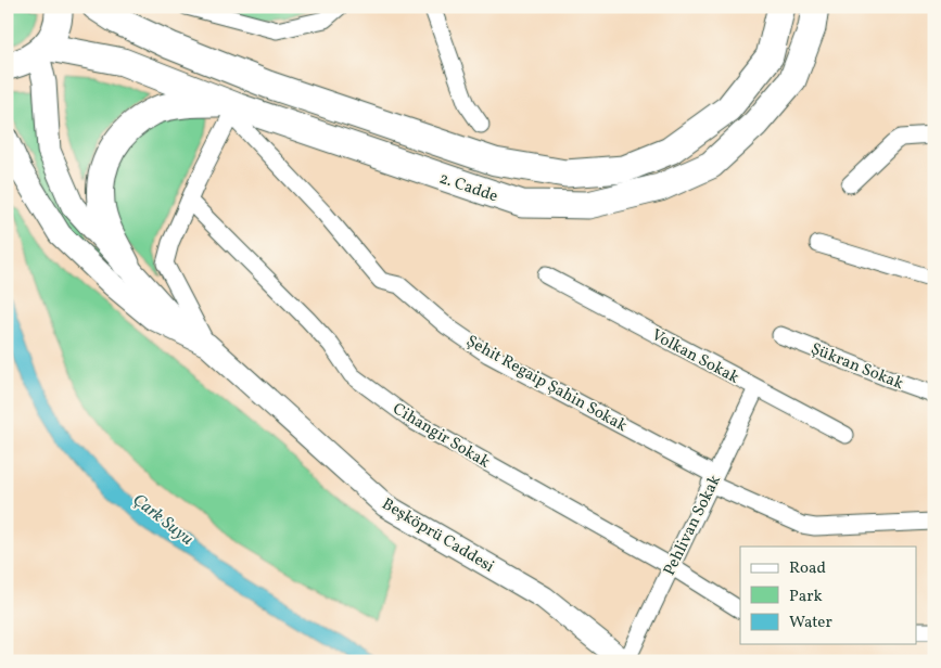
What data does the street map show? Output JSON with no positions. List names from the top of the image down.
{
  "streets": {
    "main road": ["2. Cadde", "Beşköprü Caddesi"],
    "street": [
      "Volkan Sokak",
      "Şükran Sokak",
      "Şehit Regaip Şahin Sokak",
      "Cihangir Sokak",
      "Pehlivan Sokak"
    ]
  },
  "crossings": [
    ["2. Cadde", "Şehit Regaip Şahin Sokak"],
    ["2. Cadde", "Beşköprü Caddesi"],
    ["Volkan Sokak", "Pehlivan Sokak"],
    ["Şehit Regaip Şahin Sokak", "Pehlivan Sokak"],
    ["Cihangir Sokak", "Pehlivan Sokak"],
    ["Pehlivan Sokak", "Beşköprü Caddesi"]
  ],
  "water": ["Çark Suyu"],
  "legend": ["Road", "Park", "Water"]
}
